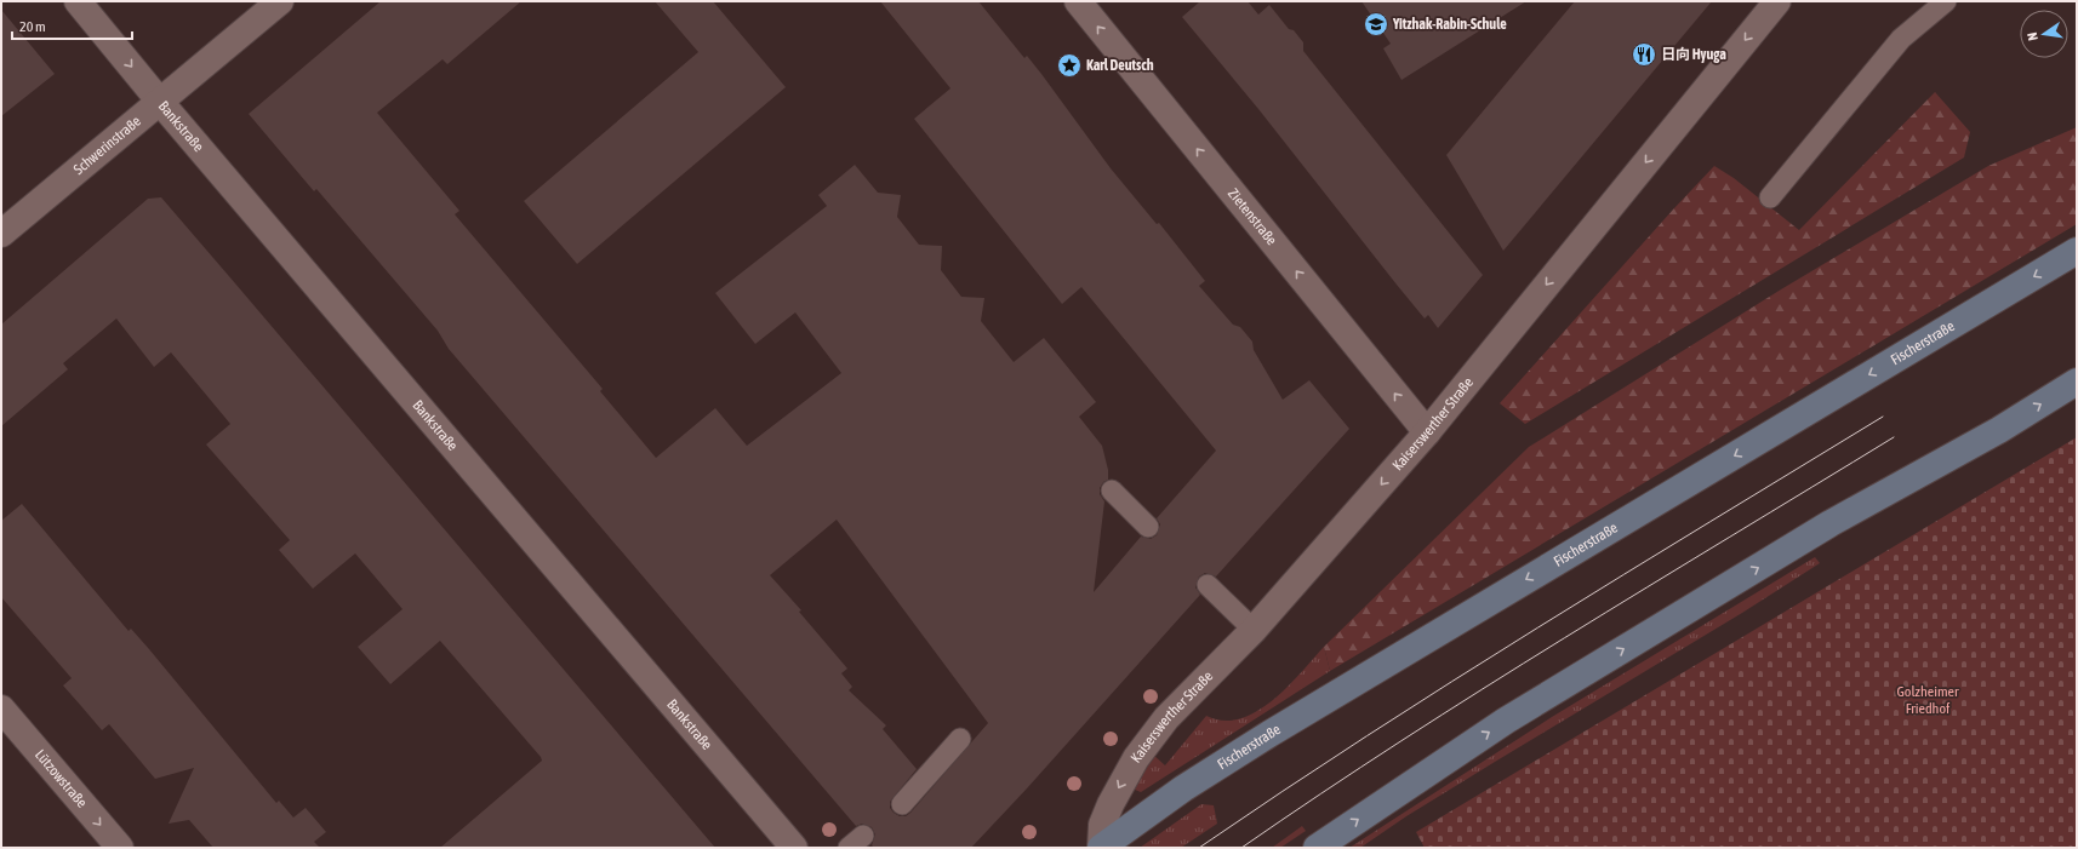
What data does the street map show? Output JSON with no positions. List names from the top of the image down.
{
  "streets": {
    "main road": ["Fischerstraße"],
    "street": [
      "Bankstraße",
      "Schwerinstraße",
      "Zietenstraße",
      "Kaiserswerther Straße",
      "Lützowstraße"
    ]
  },
  "crossings": [
    ["Bankstraße", "Schwerinstraße"],
    ["Zietenstraße", "Kaiserswerther Straße"],
    ["Fischerstraße", "Kaiserswerther Straße"]
  ],
  "one_way": ["Zietenstraße", "Kaiserswerther Straße", "Lützowstraße"],
  "parks": ["Golzheimer Friedhof"],
  "places": {
    "school or university": ["Yitzhak-Rabin-Schule"],
    "restaurant": ["日向 Hyuga"],
    "place": ["Karl Deutsch"]
  },
  "scale_bar": "20 m",
  "north": "left"
}
